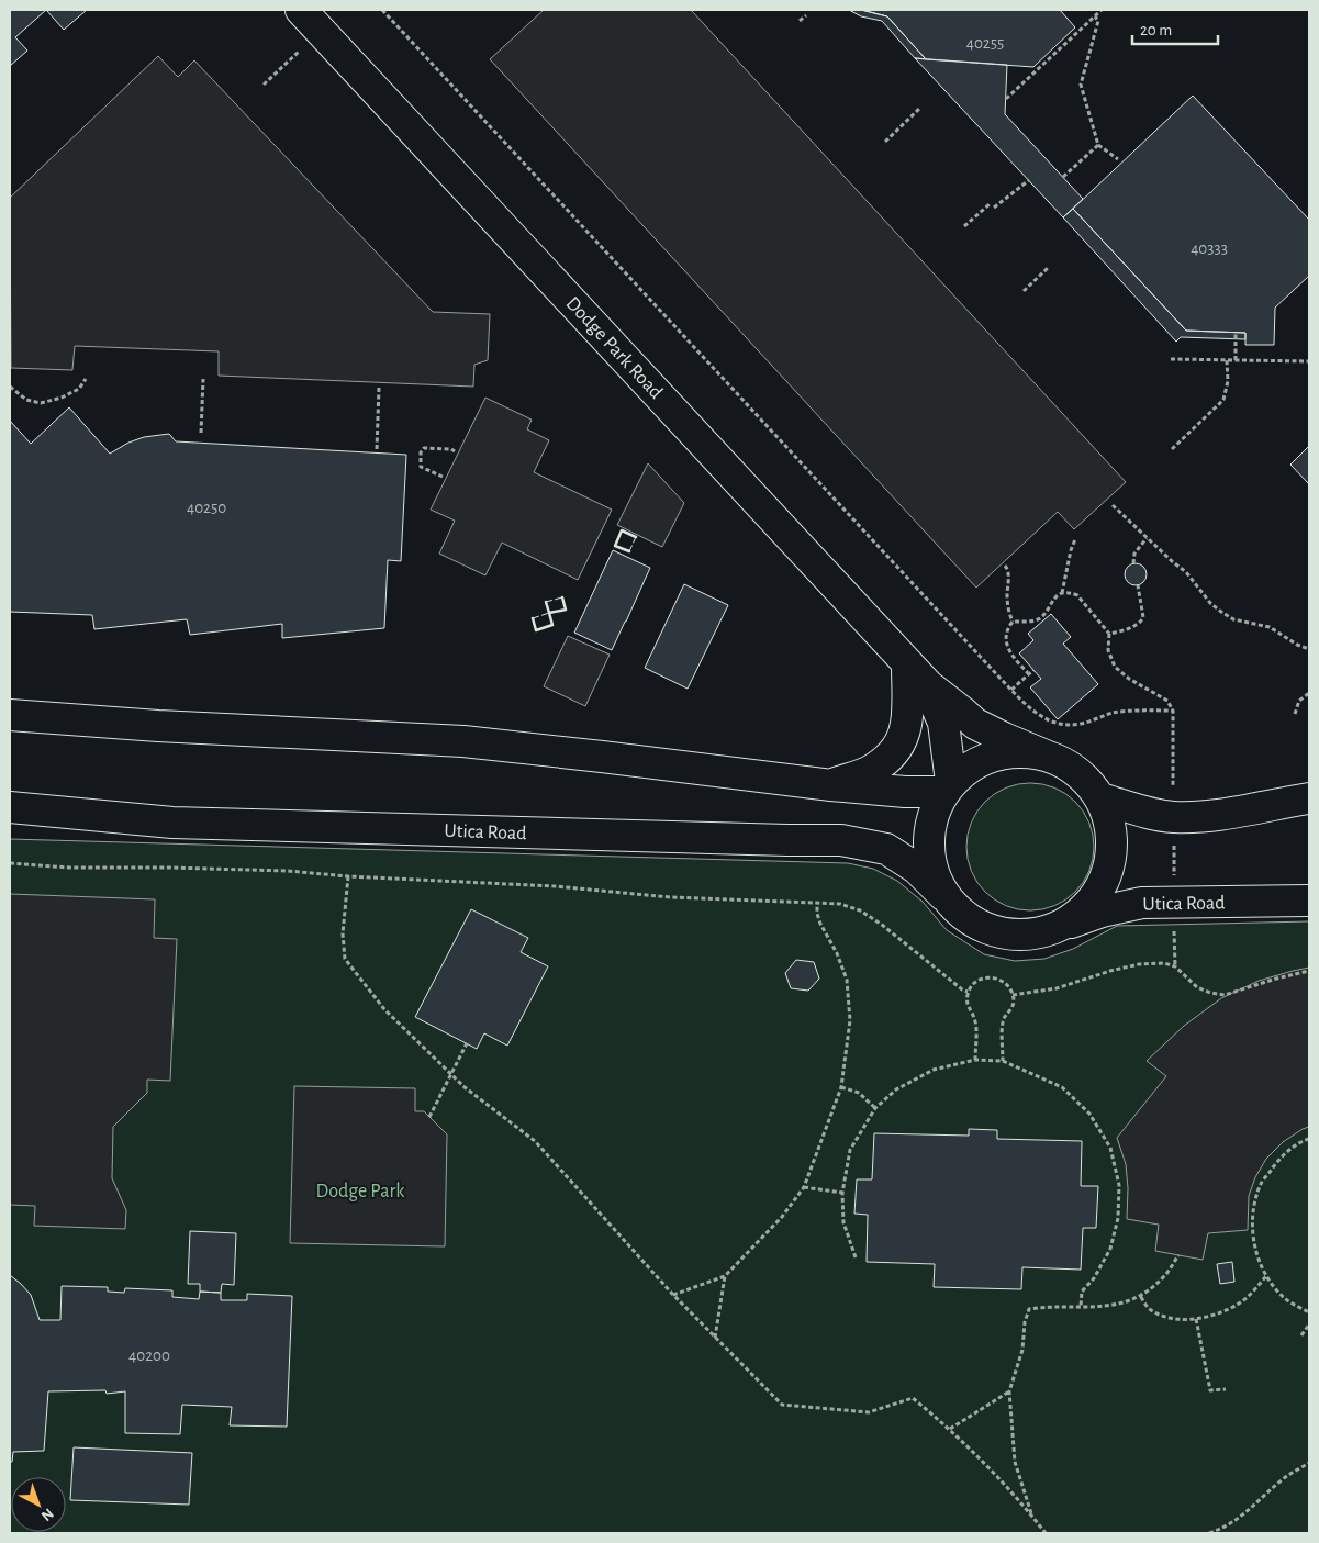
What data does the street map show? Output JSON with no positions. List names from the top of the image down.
{
  "streets": {
    "street": ["Dodge Park Road", "Utica Road"]
  },
  "crossings": [
    ["Dodge Park Road", "Utica Road"]
  ],
  "parks": ["Dodge Park"],
  "house_numbers": [
    "40255",
    "40333",
    "40250",
    "40200"
  ],
  "scale_bar": "20 m",
  "north": "bottom right"
}
